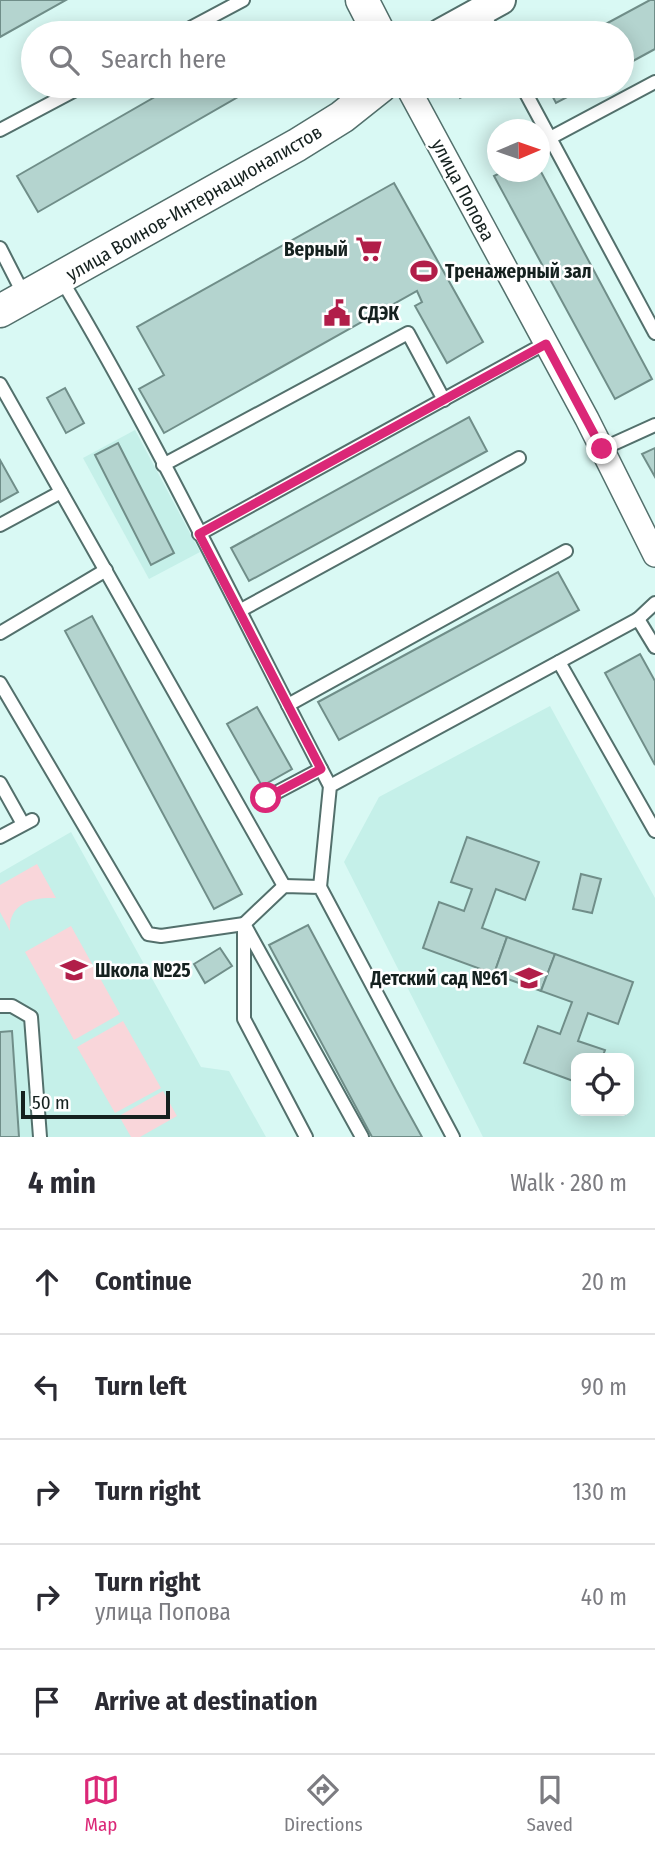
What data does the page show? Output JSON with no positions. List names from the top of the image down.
{
  "streets": {
    "main road": ["улица Воинов-Интернационалистов"],
    "street": ["улица Попова"]
  },
  "places": {
    "supermarket": ["Верный"],
    "sports": ["Тренажерный зал"],
    "public building": ["СДЭК"],
    "school or university": ["Школа №25", "Детский сад №61"]
  },
  "scale_bar": "50 m",
  "north": "right",
  "page": {
    "search": "Search here",
    "scale": "50 m",
    "heading": ["4 min", "Walk · 280 m"],
    "list": [
      ["Continue", "20 m"],
      ["Turn left", "90 m"],
      ["Turn right", "130 m"],
      ["Turn right", "улица Попова", "40 m"],
      "Arrive at destination"
    ],
    "nav": ["Map", "Directions", "Saved"]
  }
}
